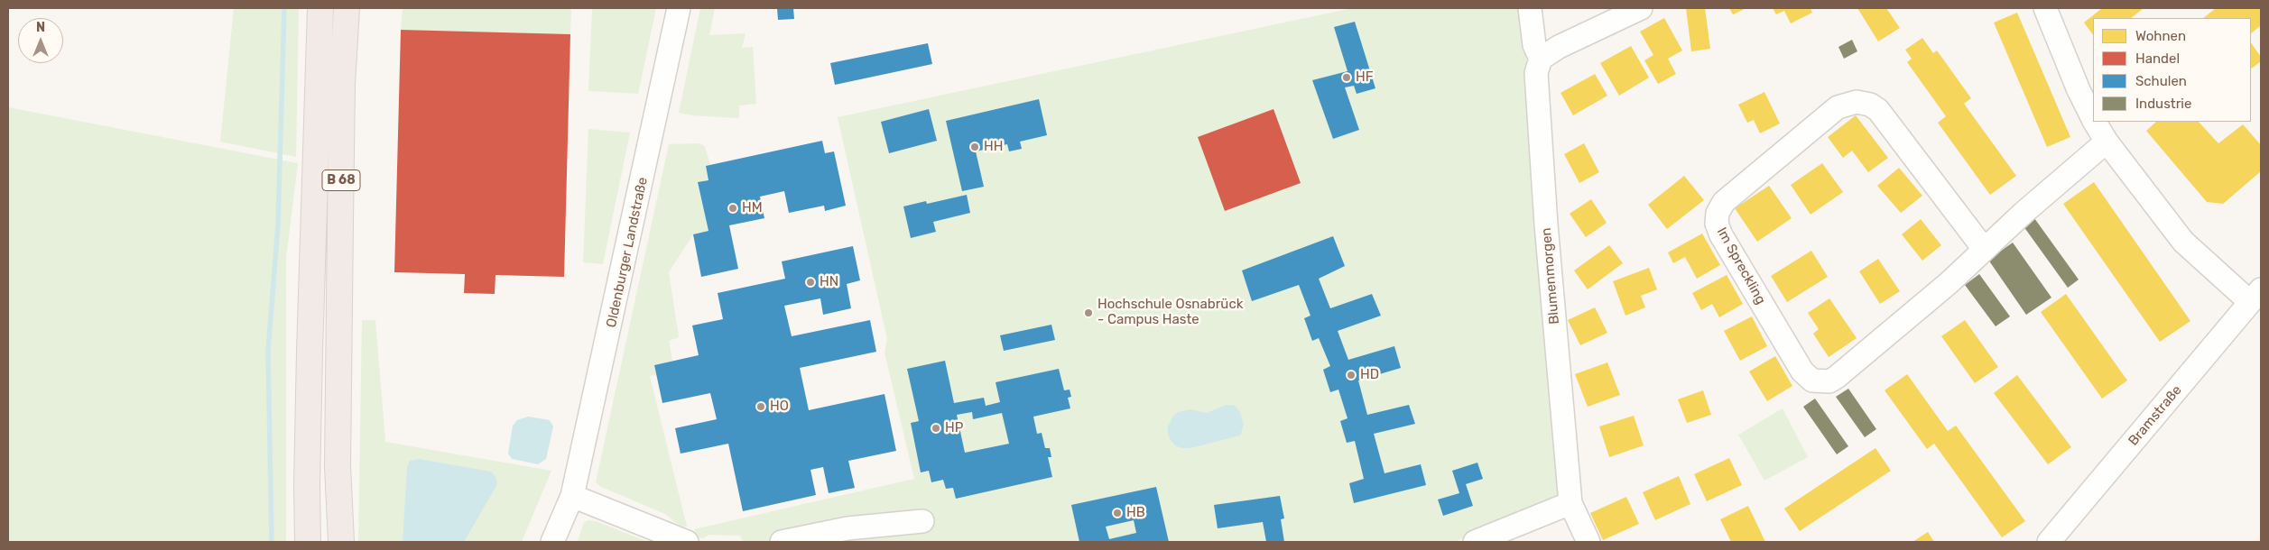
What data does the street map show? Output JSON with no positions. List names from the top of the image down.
{
  "streets": {
    "highway": ["B 68"],
    "street": [
      "Oldenburger Landstraße",
      "Im Spreckling",
      "Blumenmorgen",
      "Bramstraße"
    ]
  },
  "places": [
    "HF",
    "HH",
    "HM",
    "HN",
    "Hochschule Osnabrück - Campus Haste",
    "HD",
    "HO",
    "HP",
    "HB"
  ],
  "legend": [
    "Wohnen",
    "Handel",
    "Schulen",
    "Industrie"
  ],
  "north": "top"
}
